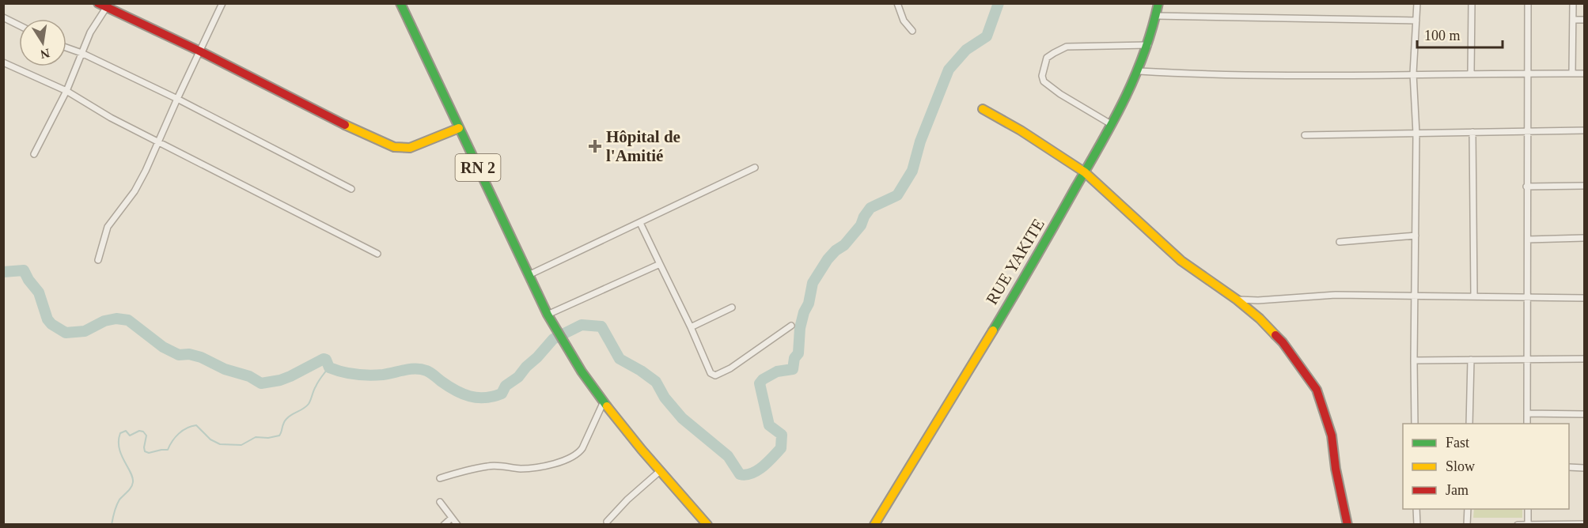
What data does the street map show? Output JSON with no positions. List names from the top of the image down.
{
  "streets": {
    "main road": ["RN 2", "RUE YAKITE"]
  },
  "places": {
    "health": ["Hôpital de l'Amitié"]
  },
  "legend": ["Fast", "Slow", "Jam"],
  "scale_bar": "100 m",
  "north": "bottom"
}
